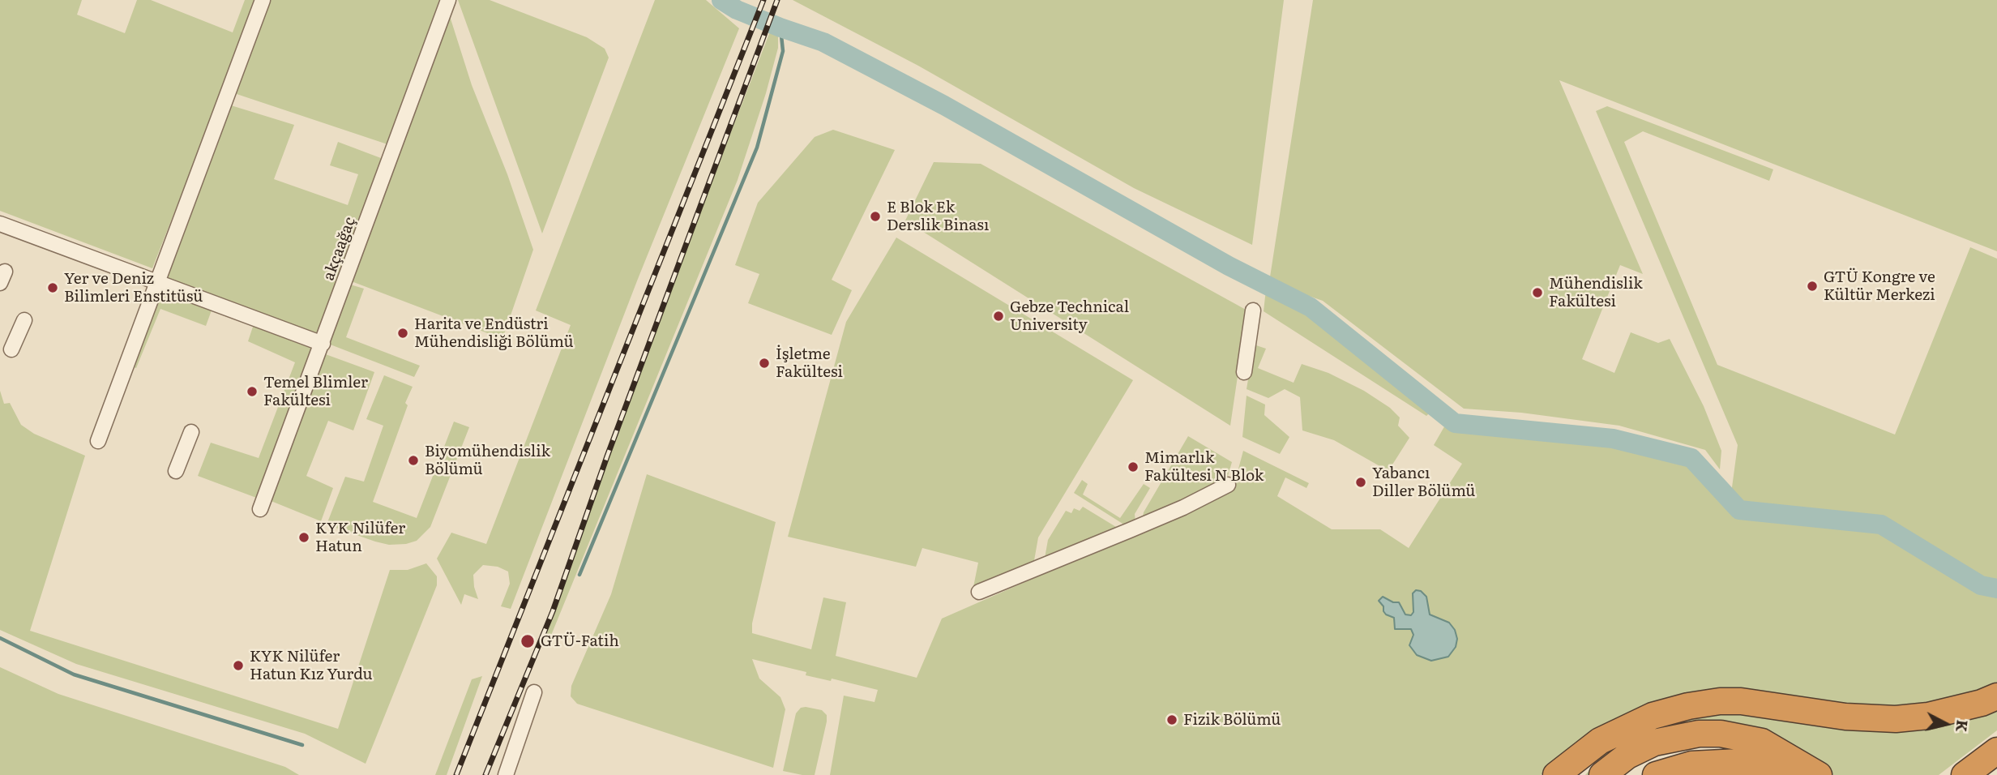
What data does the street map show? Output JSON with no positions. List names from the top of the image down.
{
  "streets": {
    "street": ["akçaağaç"]
  },
  "places": [
    "E Blok Ek Derslik Binası",
    "GTÜ Kongre ve Kültür Merkezi",
    "Yer ve Deniz Bilimleri Enstitüsü",
    "Mühendislik Fakültesi",
    "Gebze Technical University",
    "Harita ve Endüstri Mühendisliği Bölümü",
    "İşletme Fakültesi",
    "Temel Blimler Fakültesi",
    "Biyomühendislik Bölümü",
    "Mimarlık Fakültesi N Blok",
    "Yabancı Diller Bölümü",
    "KYK Nilüfer Hatun",
    "GTÜ-Fatih",
    "KYK Nilüfer Hatun Kız Yurdu",
    "Fizik Bölümü"
  ],
  "north": "right"
}
